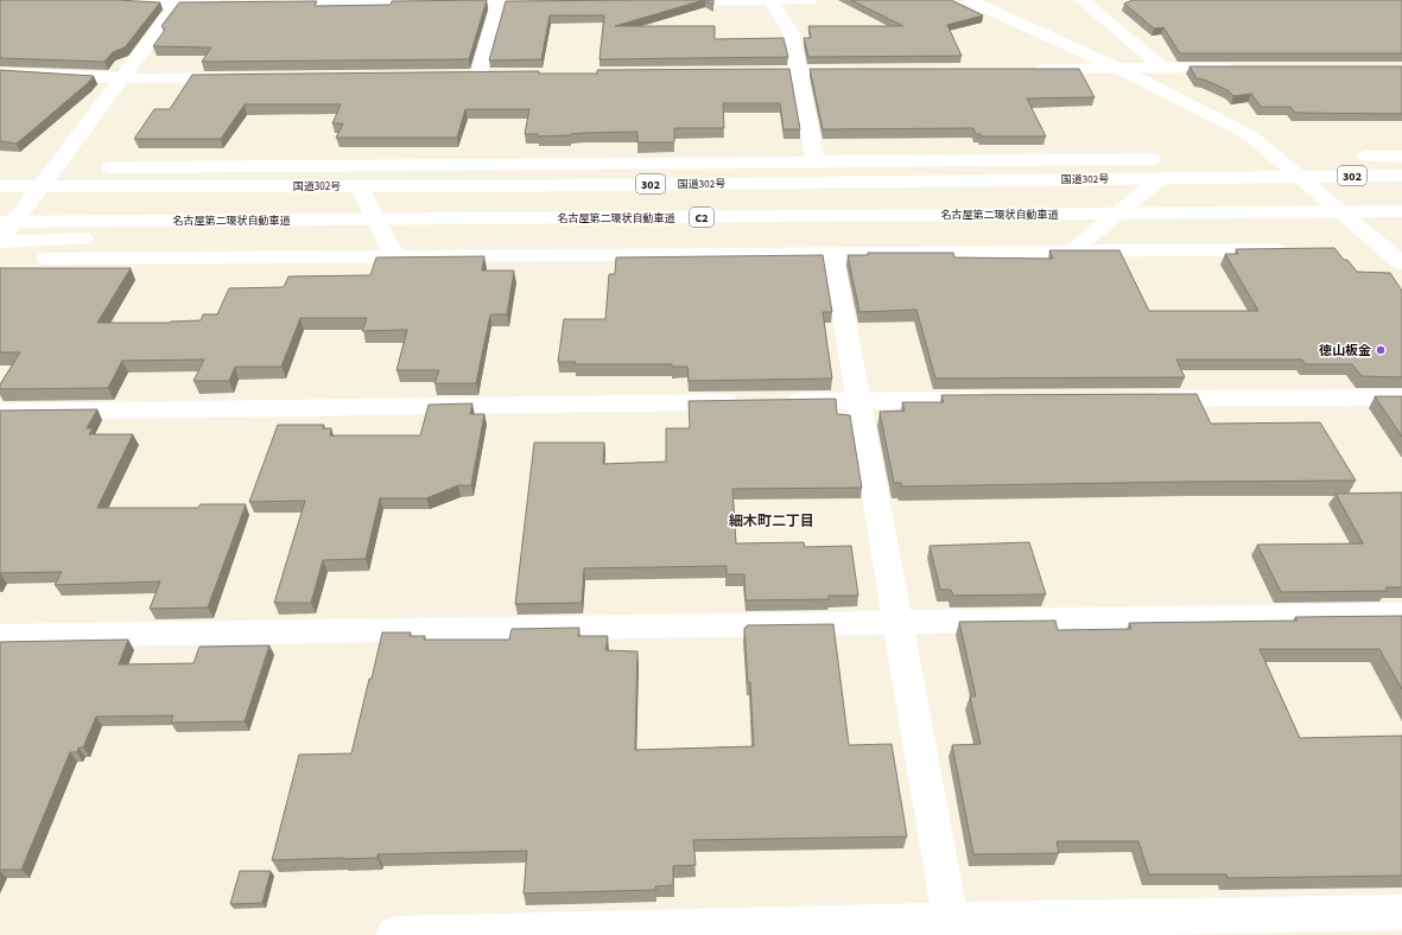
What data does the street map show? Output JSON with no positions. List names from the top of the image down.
{
  "streets": {
    "main road": [
      "302",
      "国道302号",
      "名古屋第二環状自動車道",
      "C2"
    ]
  },
  "districts": ["細木町二丁目"],
  "places": ["徳山板金"]
}
